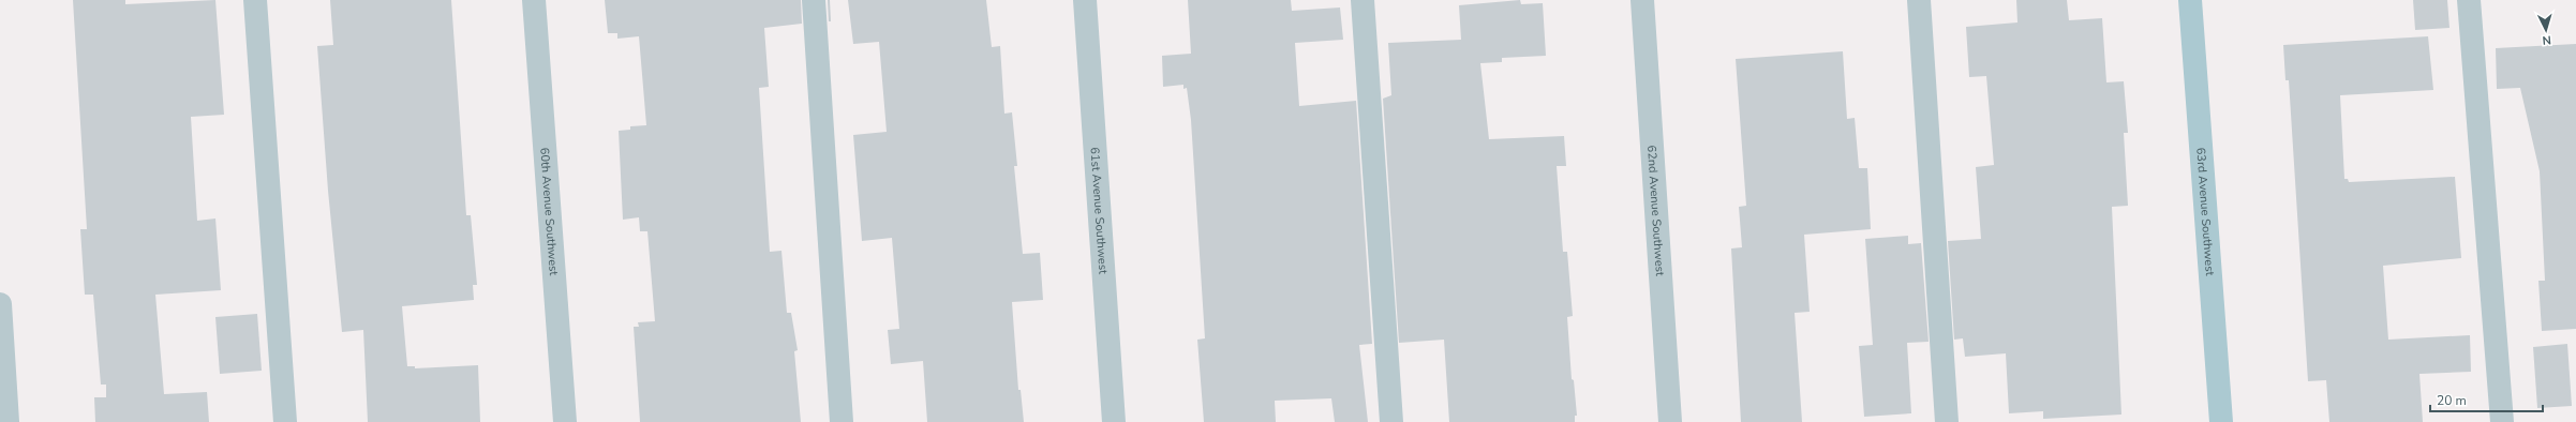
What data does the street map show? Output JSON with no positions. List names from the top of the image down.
{
  "streets": {
    "main road": ["63rd Avenue Southwest"],
    "street": ["60th Avenue Southwest", "61st Avenue Southwest", "62nd Avenue Southwest"]
  },
  "scale_bar": "20 m",
  "north": "bottom"
}
